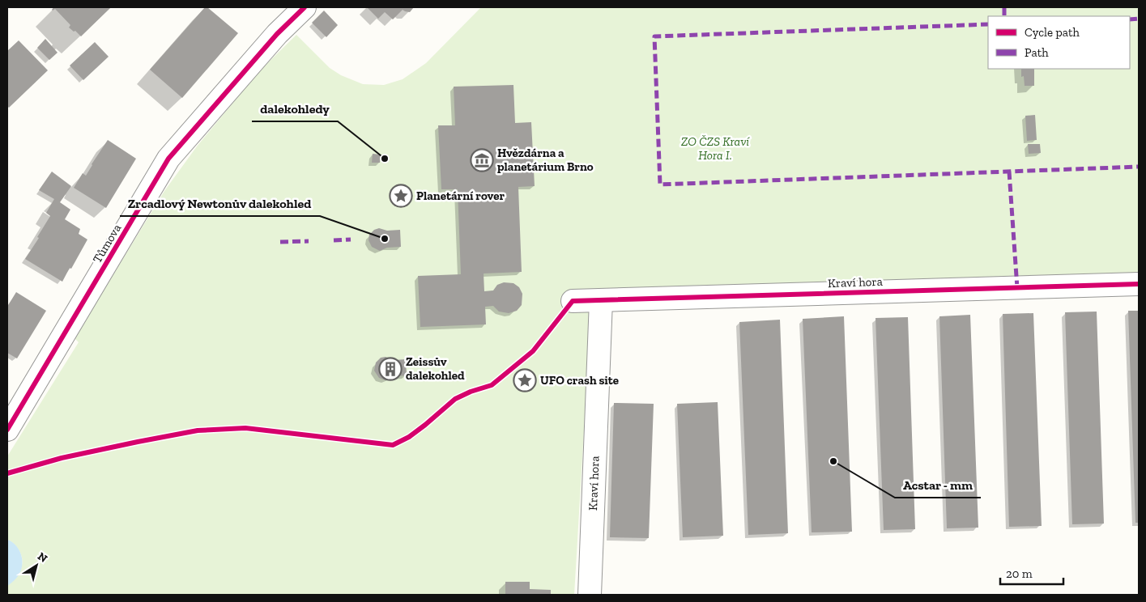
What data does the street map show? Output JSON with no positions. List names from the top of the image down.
{
  "streets": {
    "street": ["Tůmova", "Kraví hora"]
  },
  "parks": ["ZO ČZS Kraví Hora I."],
  "places": {
    "other": ["dalekohledy", "Zrcadlový Newtonův dalekohled", "Acstar - mm"],
    "museum": ["Hvězdárna a planetárium Brno"],
    "place": ["Planetární rover", "UFO crash site"],
    "building": ["Zeissův dalekohled"]
  },
  "legend": ["Cycle path", "Path"],
  "scale_bar": "20 m",
  "north": "top right"
}
